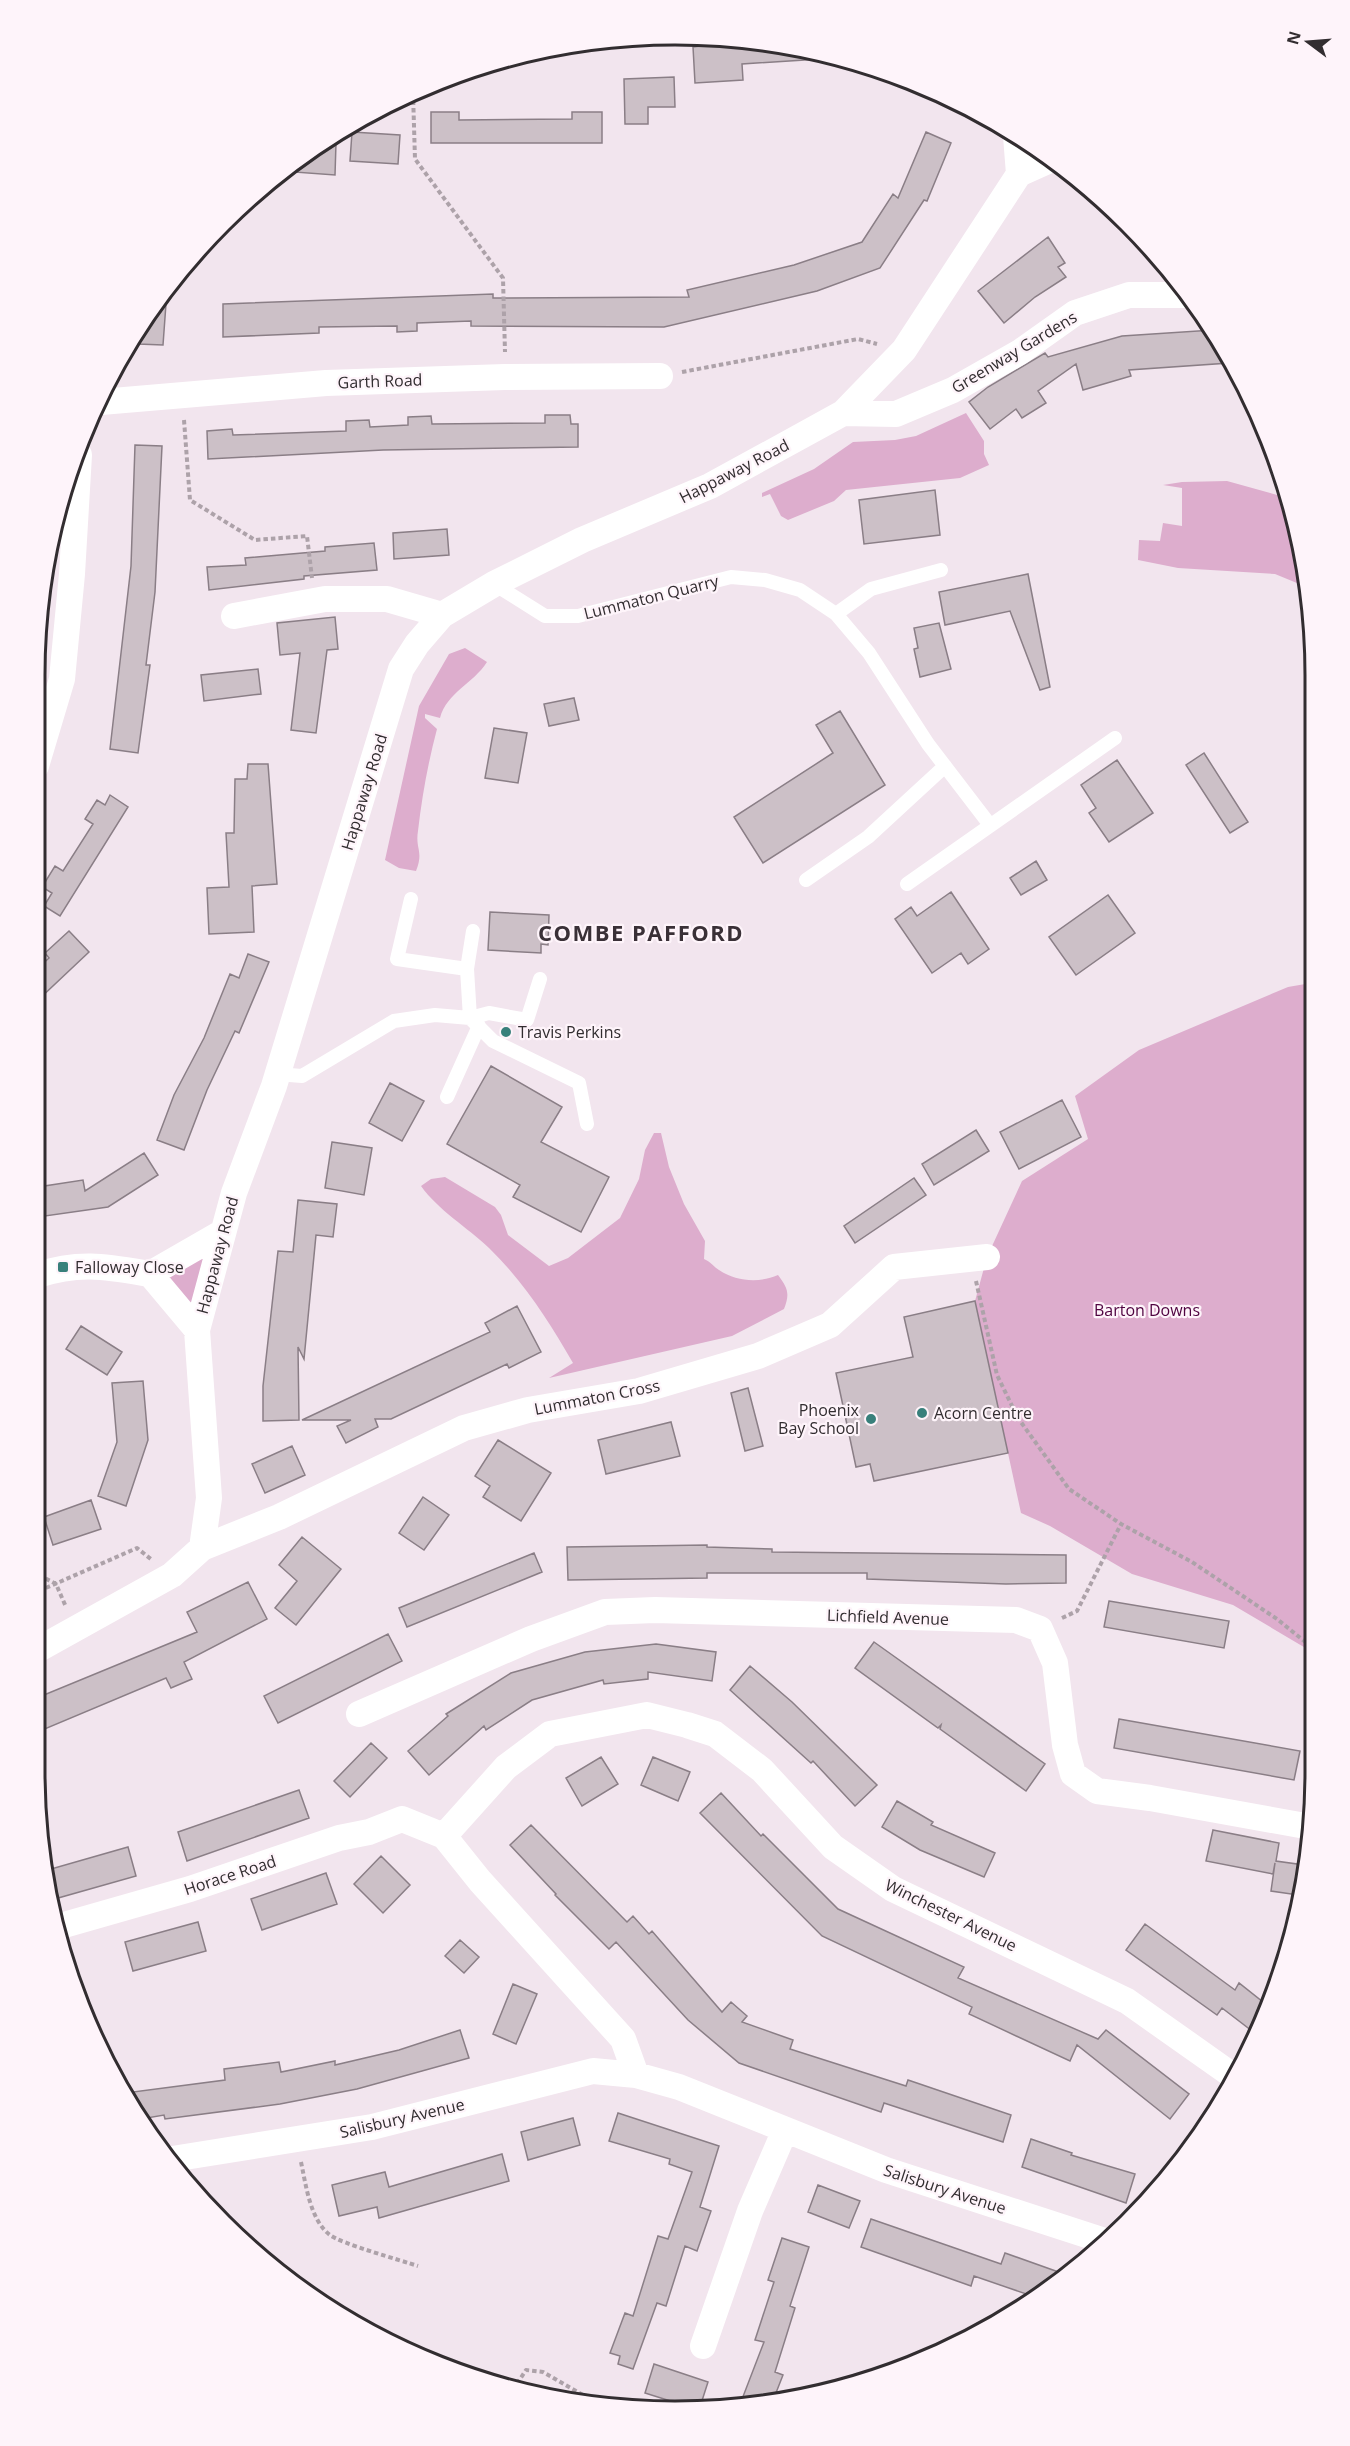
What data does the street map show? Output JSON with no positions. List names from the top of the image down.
{
  "streets": {
    "street": [
      "Greenway Gardens",
      "Garth Road",
      "Happaway Road",
      "Lummaton Cross",
      "Lichfield Avenue",
      "Horace Road",
      "Winchester Avenue",
      "Salisbury Avenue"
    ],
    "lane": ["Lummaton Quarry"]
  },
  "crossings": [
    ["Greenway Gardens", "Happaway Road"],
    ["Happaway Road", "Lummaton Quarry"],
    ["Happaway Road", "Lummaton Cross"],
    ["Horace Road", "Winchester Avenue"]
  ],
  "districts": ["COMBE PAFFORD"],
  "parks": ["Barton Downs"],
  "places": {
    "other": ["Travis Perkins", "Acorn Centre", "Phoenix Bay School"],
    "transit": ["Falloway Close"]
  },
  "north": "left"
}
